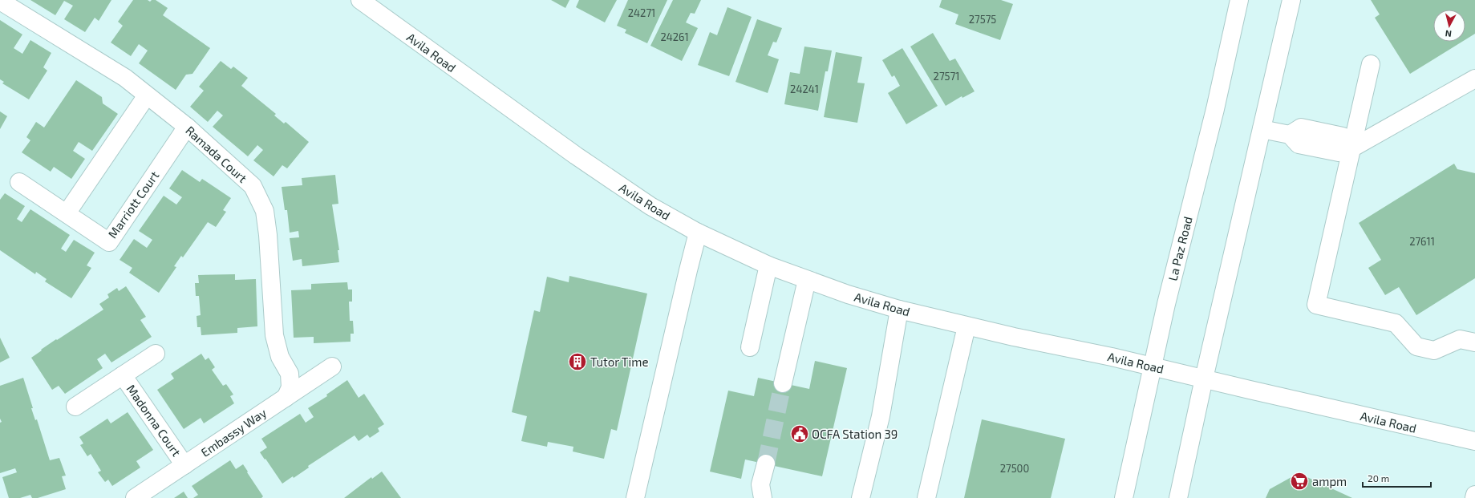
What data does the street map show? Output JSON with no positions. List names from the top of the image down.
{
  "streets": {
    "main road": [
      "Avila Road",
      "Ramada Court",
      "Marriott Court",
      "La Paz Road",
      "Madonna Court",
      "Embassy Way"
    ]
  },
  "crossings": [
    ["Avila Road", "La Paz Road"],
    ["Ramada Court", "Marriott Court"],
    ["Ramada Court", "Embassy Way"],
    ["Madonna Court", "Embassy Way"]
  ],
  "places": {
    "building": ["Tutor Time"],
    "public building": ["OCFA Station 39"],
    "supermarket": ["ampm"]
  },
  "house_numbers": [
    "24271",
    "27575",
    "24261",
    "27571",
    "24241",
    "27611",
    "27500"
  ],
  "scale_bar": "20 m",
  "north": "bottom"
}
